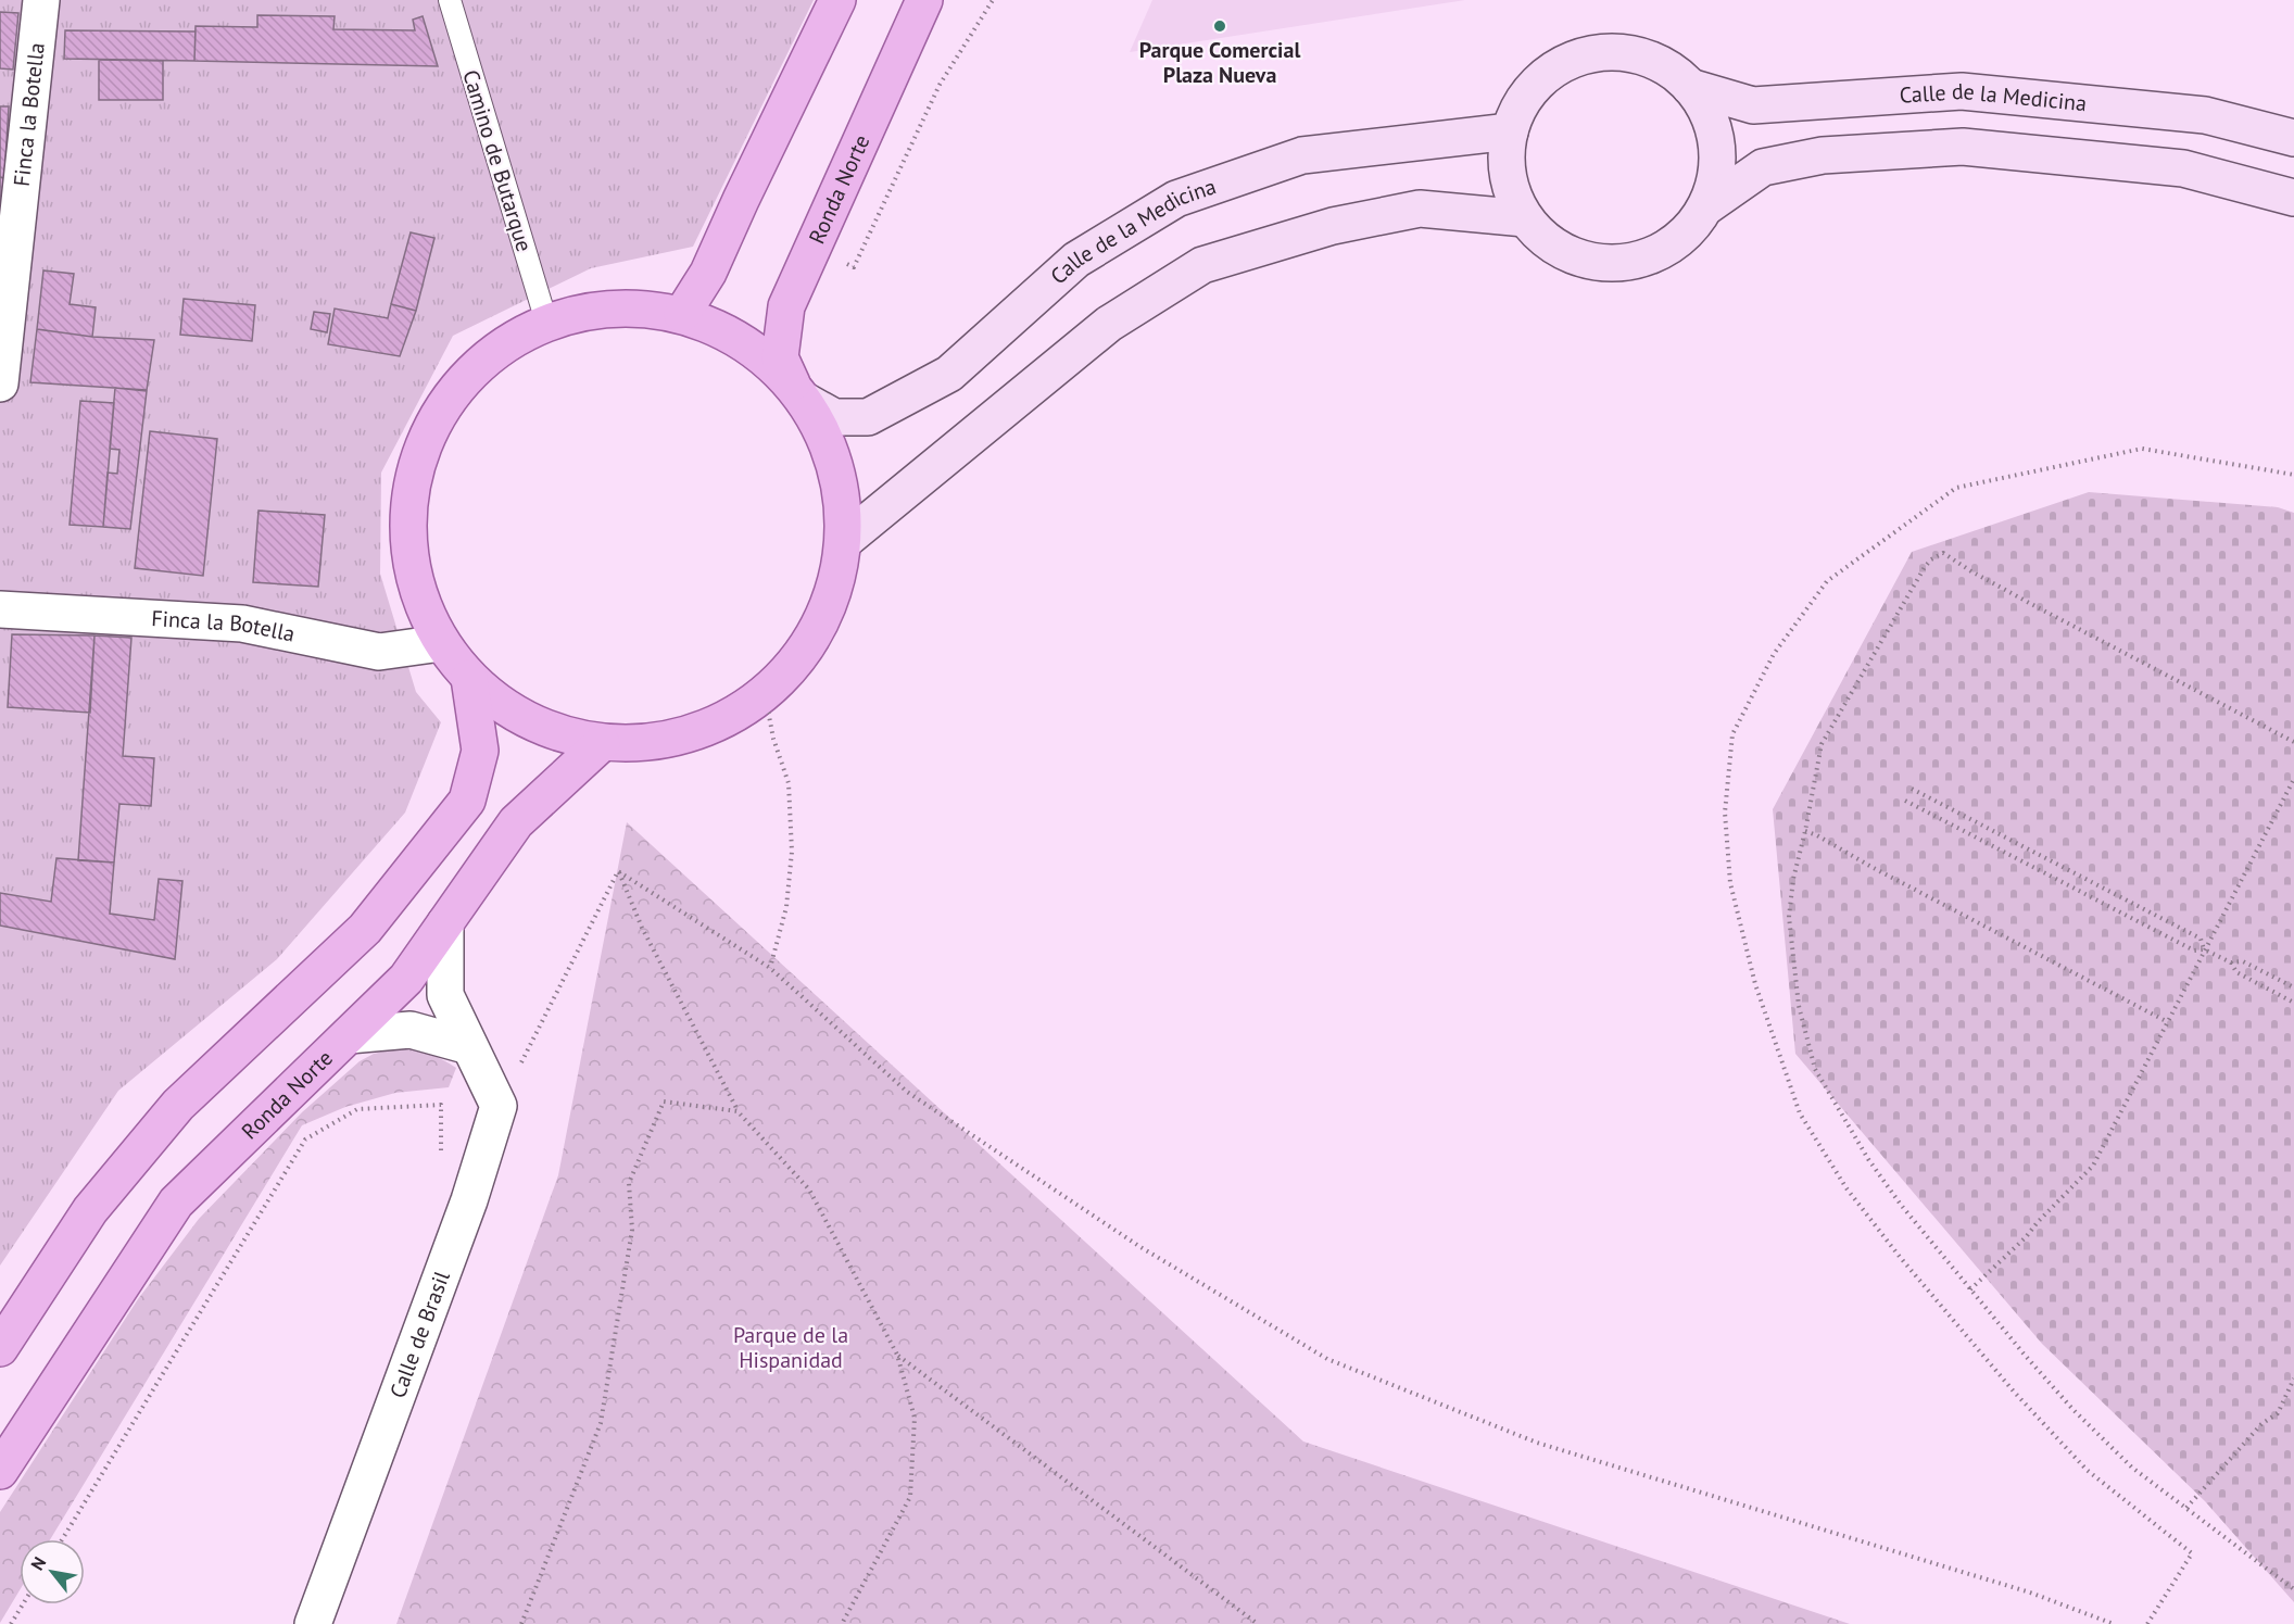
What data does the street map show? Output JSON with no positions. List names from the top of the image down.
{
  "streets": {
    "main road": ["Calle de la Medicina", "Ronda Norte"],
    "street": ["Finca la Botella", "Calle de Brasil"],
    "lane": ["Camino de Butarque"]
  },
  "crossings": [
    ["Calle de la Medicina", "Ronda Norte"],
    ["Finca la Botella", "Ronda Norte"],
    ["Camino de Butarque", "Ronda Norte"]
  ],
  "parks": ["Parque de la Hispanidad"],
  "places": ["Parque Comercial Plaza Nueva"],
  "north": "top left"
}
